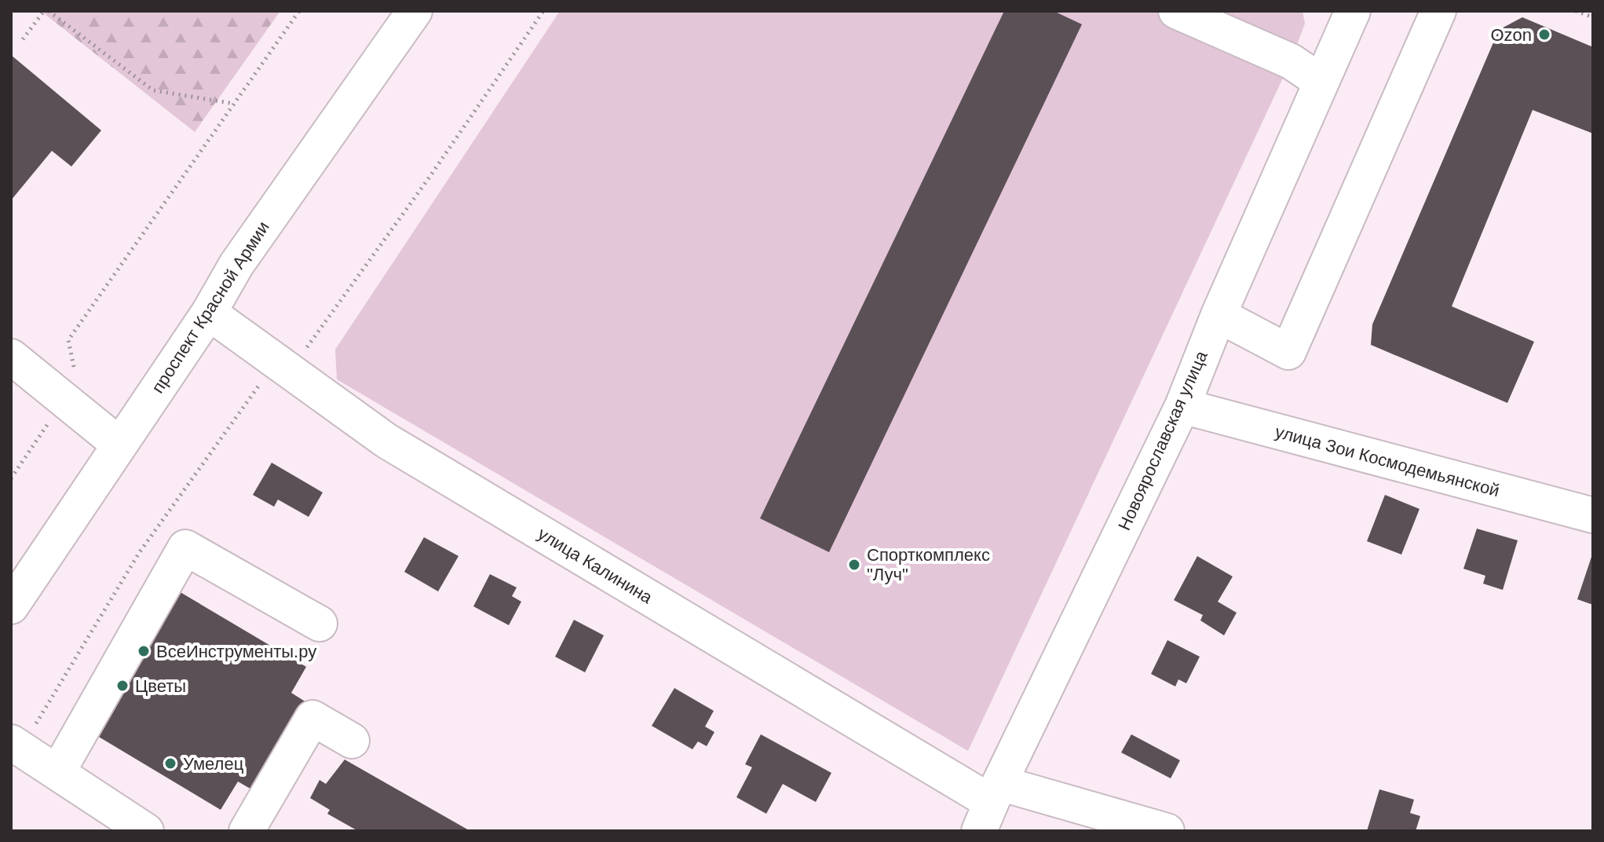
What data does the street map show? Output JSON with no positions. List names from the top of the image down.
{
  "streets": {
    "street": [
      "проспект Красной Армии",
      "Новоярославская улица",
      "улица Зои Космодемьянской",
      "улица Калинина"
    ]
  },
  "crossings": [
    ["проспект Красной Армии", "улица Калинина"],
    ["Новоярославская улица", "улица Зои Космодемьянской"],
    ["Новоярославская улица", "улица Калинина"]
  ],
  "places": [
    "Ozon",
    "Спорткомплекс \"Луч\"",
    "ВсеИнструменты.ру",
    "Цветы",
    "Умелец"
  ]
}
